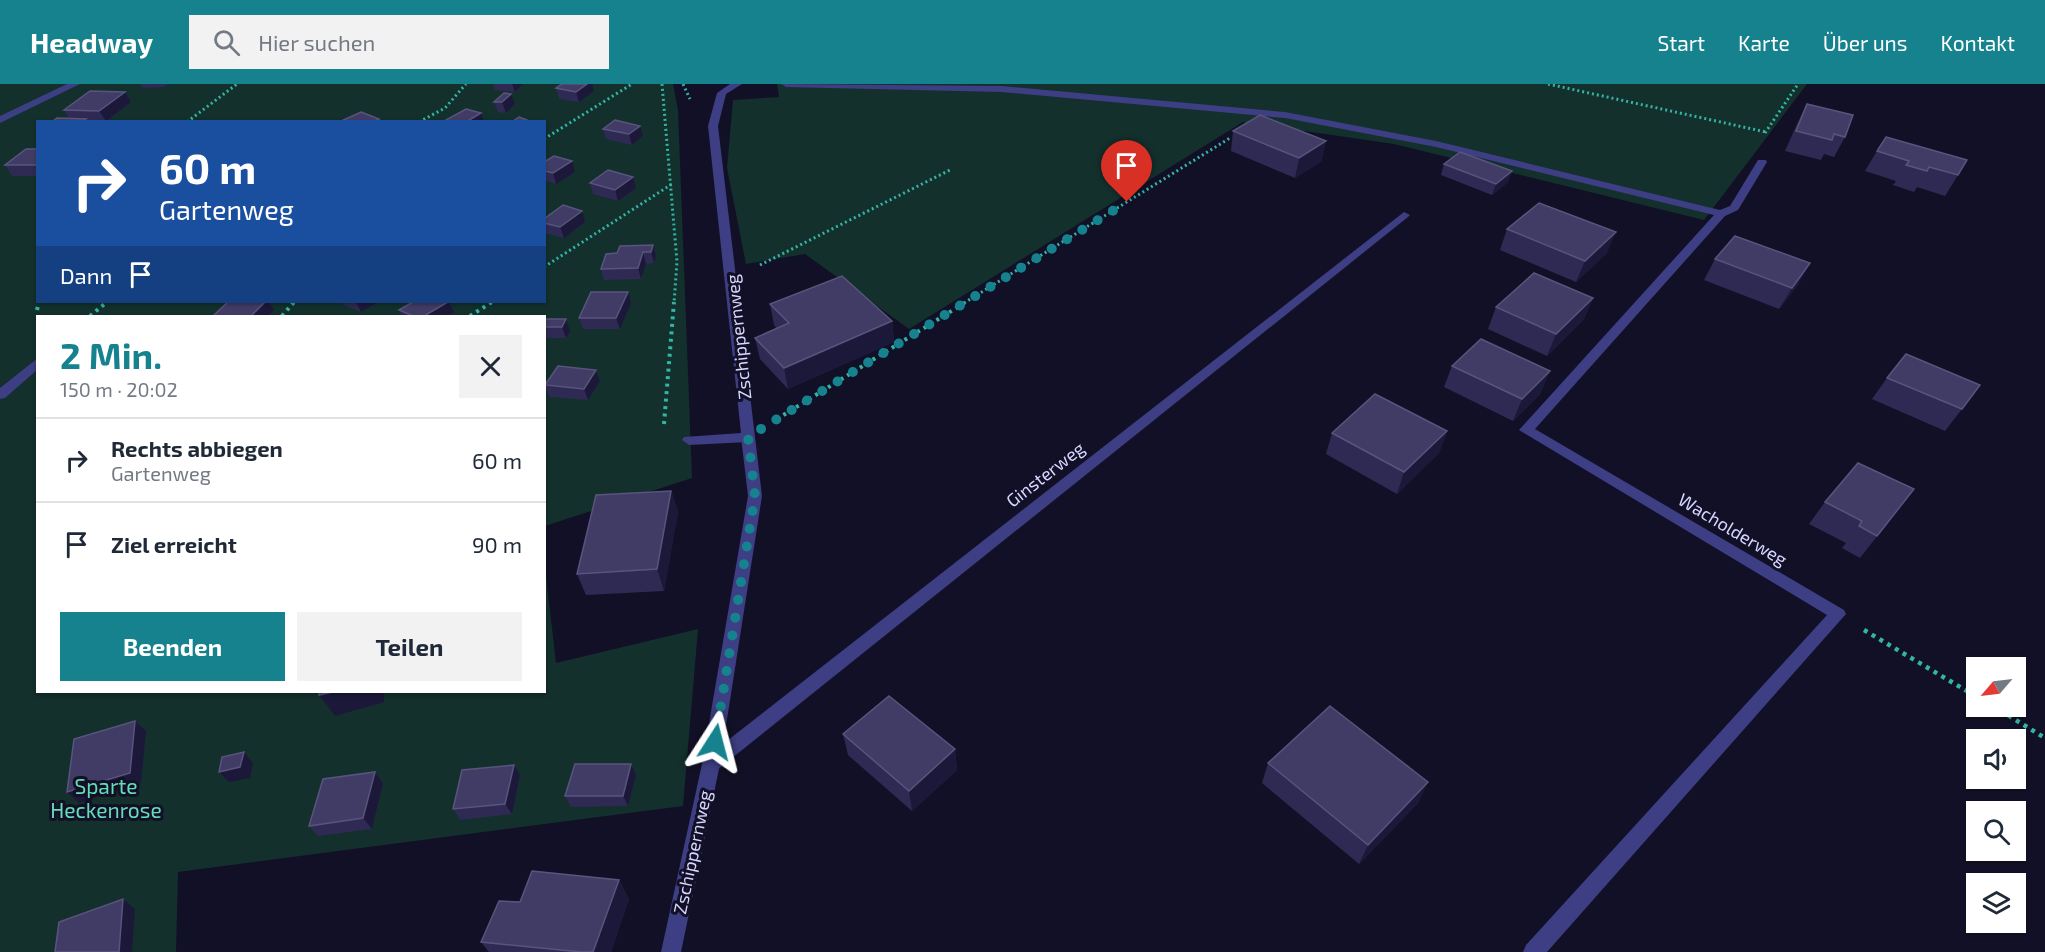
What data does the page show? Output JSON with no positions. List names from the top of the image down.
{
  "streets": {
    "street": ["Zschippernweg", "Ginsterweg", "Wacholderweg"]
  },
  "crossings": [
    ["Zschippernweg", "Ginsterweg"]
  ],
  "parks": ["Sparte Heckenrose"],
  "north": "bottom left",
  "page": {
    "header": "Headway",
    "search": "Hier suchen",
    "nav": [
      "Start",
      "Karte",
      "Über uns",
      "Kontakt"
    ],
    "turn": ["60 m", "Gartenweg"],
    "then": "Dann",
    "heading": ["2 Min.", "150 m · 20:02"],
    "list": [
      {
        "name": "Rechts abbiegen",
        "note": "Gartenweg",
        "value": "60 m"
      },
      {
        "name": "Ziel erreicht",
        "value": "90 m"
      }
    ],
    "buttons": ["Beenden", "Teilen"]
  }
}
